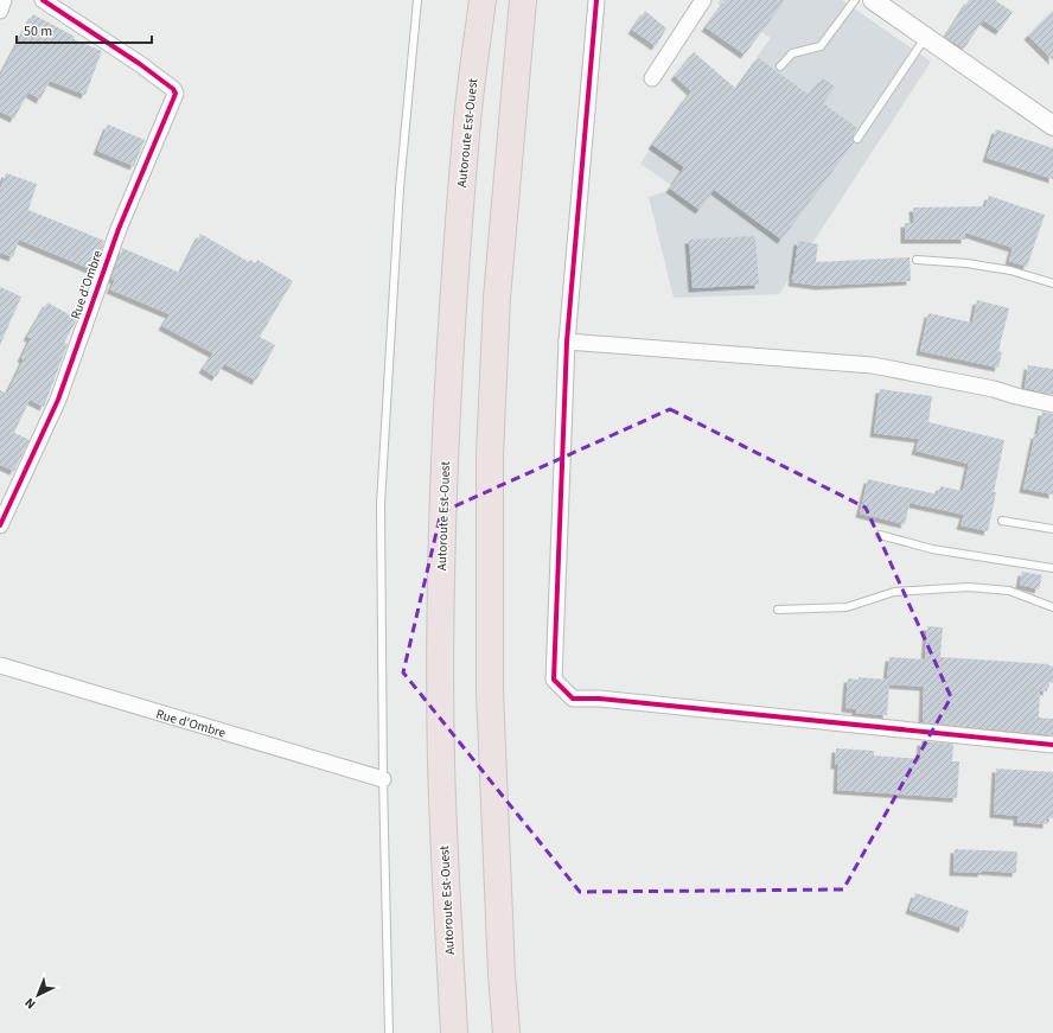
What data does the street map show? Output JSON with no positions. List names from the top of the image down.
{
  "streets": {
    "highway": ["Autoroute Est-Ouest"],
    "street": ["Rue d'Ombre"]
  },
  "scale_bar": "50 m",
  "north": "bottom left"
}
